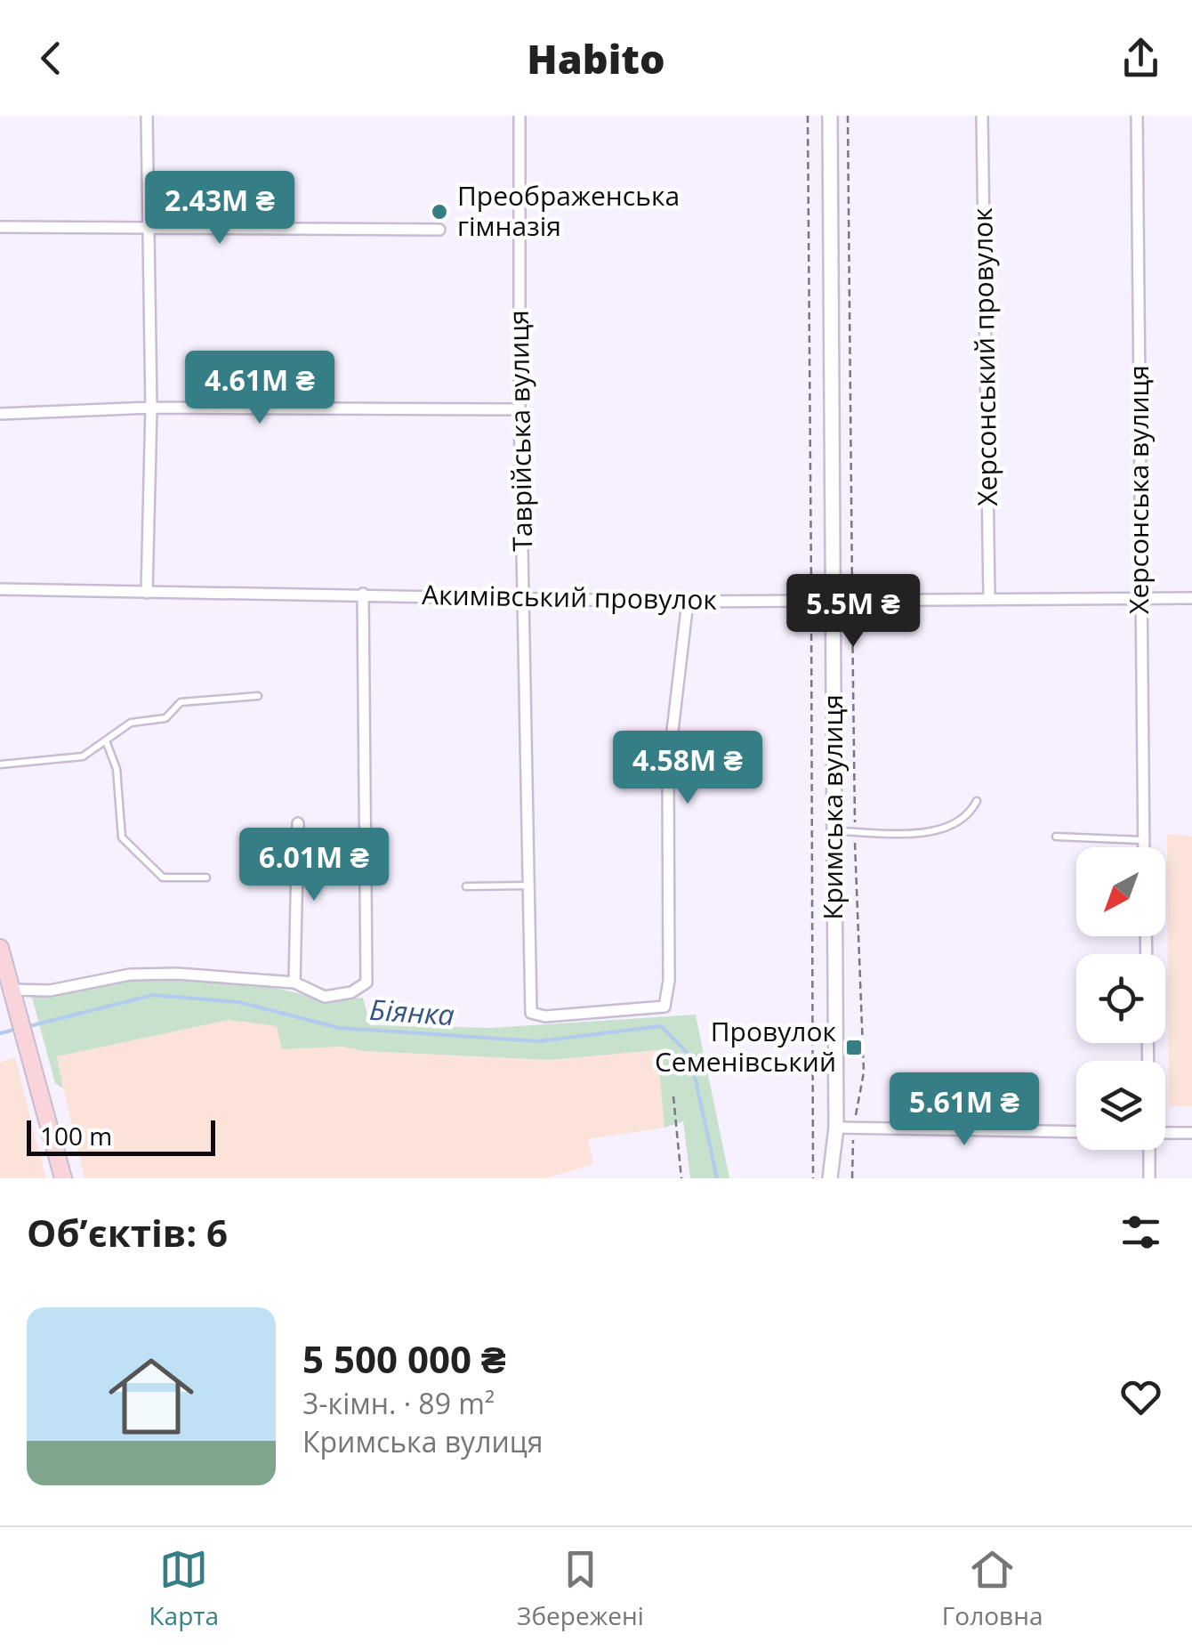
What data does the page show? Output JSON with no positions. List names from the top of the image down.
{
  "streets": {
    "street": [
      "Херсонський провулок",
      "Таврійська вулиця",
      "Херсонська вулиця",
      "Акимівський провулок",
      "Кримська вулиця"
    ]
  },
  "crossings": [
    ["Херсонський провулок", "Акимівський провулок"],
    ["Таврійська вулиця", "Акимівський провулок"],
    ["Херсонська вулиця", "Акимівський провулок"],
    ["Акимівський провулок", "Кримська вулиця"]
  ],
  "water": ["Біянка"],
  "places": {
    "other": ["Преображенська гімназія"],
    "transit": ["Провулок Семенівський"]
  },
  "scale_bar": "100 m",
  "north": "bottom left",
  "page": {
    "header": "Habito",
    "price": [
      "2.43M ₴",
      "4.61M ₴",
      "5.5M ₴",
      "4.58M ₴",
      "6.01M ₴",
      "5.61M ₴"
    ],
    "scale": "100 m",
    "heading": "Об’єктів: 6",
    "list": [
      {
        "name": "5 500 000 ₴",
        "note": "3-кімн. · 89 m² · Кримська вулиця"
      }
    ],
    "tabs": ["Карта", "Збережені", "Головна"]
  }
}
